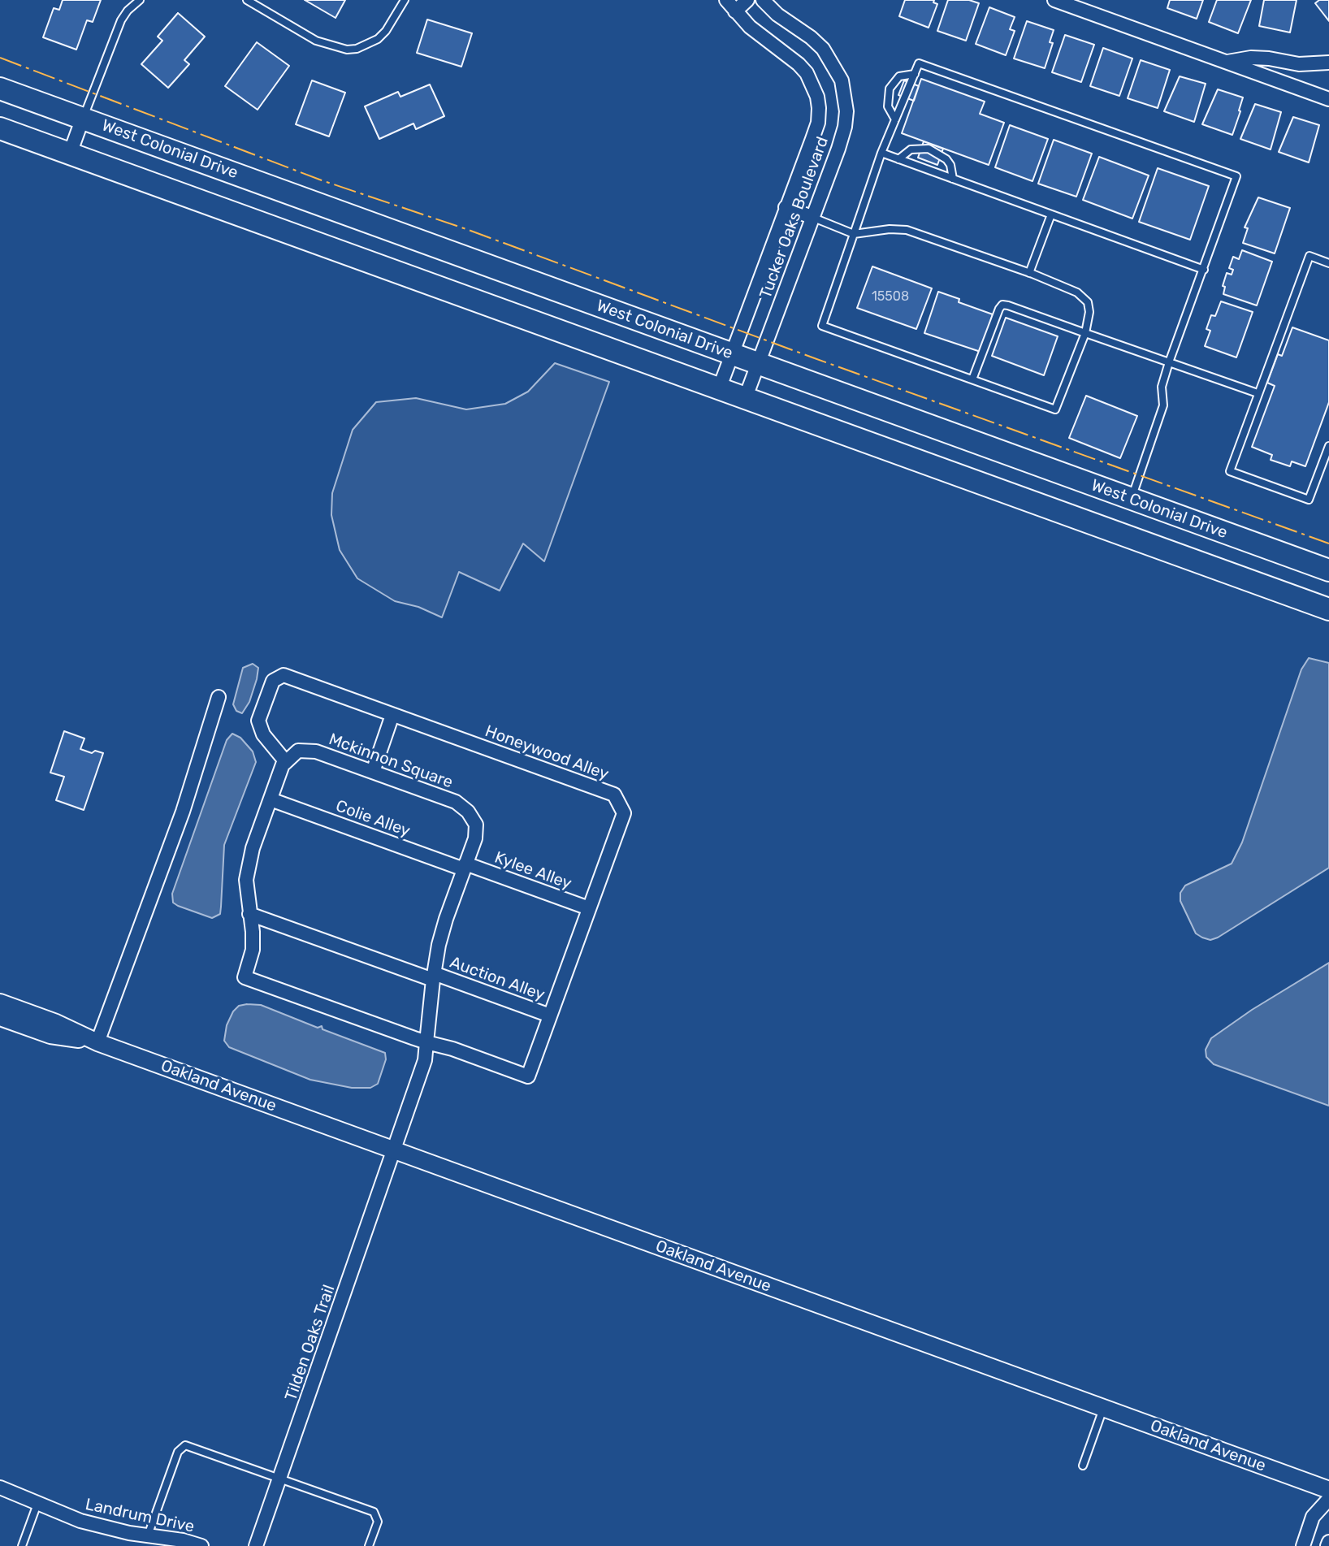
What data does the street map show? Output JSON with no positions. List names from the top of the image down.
{
  "streets": {
    "highway": ["West Colonial Drive"],
    "street": [
      "Tucker Oaks Boulevard",
      "Honeywood Alley",
      "Mckinnon Square",
      "Colie Alley",
      "Kylee Alley",
      "Auction Alley",
      "Oakland Avenue",
      "Tilden Oaks Trail",
      "Landrum Drive"
    ]
  },
  "crossings": [
    ["West Colonial Drive", "Tucker Oaks Boulevard"],
    ["Honeywood Alley", "Mckinnon Square"],
    ["Honeywood Alley", "Kylee Alley"],
    ["Honeywood Alley", "Auction Alley"],
    ["Mckinnon Square", "Colie Alley"],
    ["Mckinnon Square", "Kylee Alley"],
    ["Mckinnon Square", "Auction Alley"],
    ["Mckinnon Square", "Oakland Avenue"],
    ["Mckinnon Square", "Tilden Oaks Trail"],
    ["Colie Alley", "Kylee Alley"],
    ["Oakland Avenue", "Tilden Oaks Trail"]
  ],
  "house_numbers": ["15508"]
}
